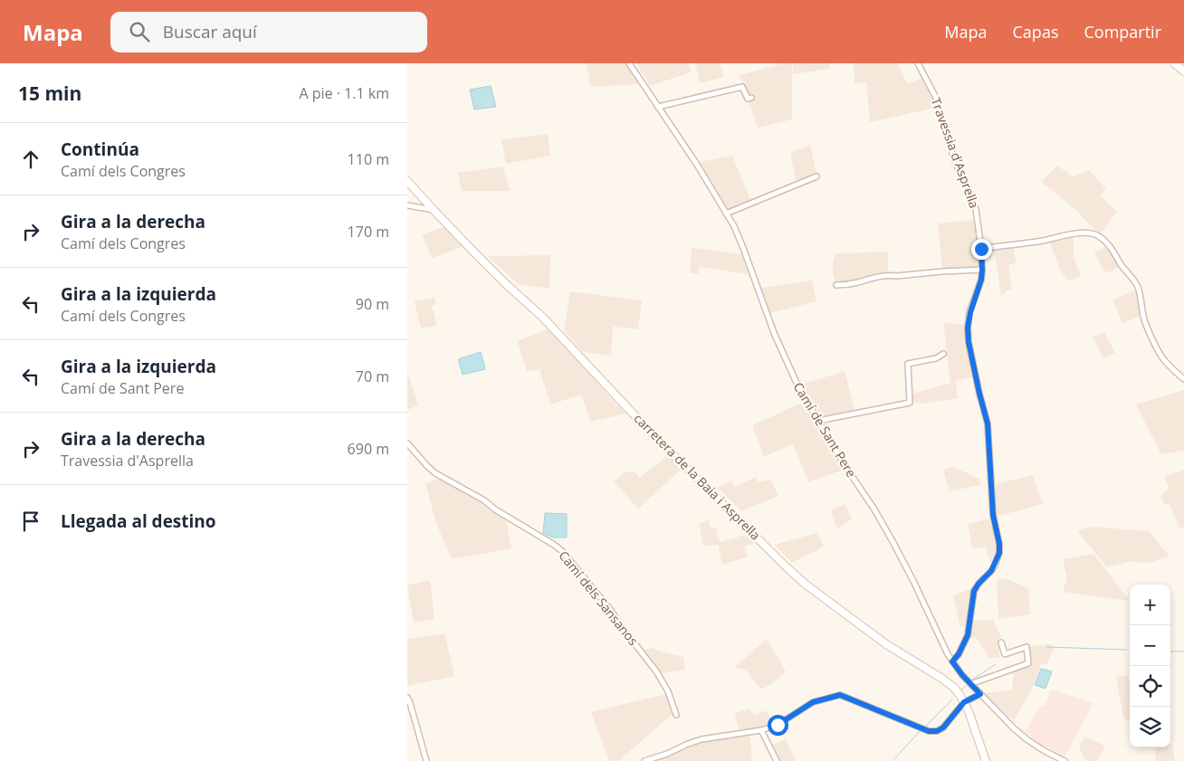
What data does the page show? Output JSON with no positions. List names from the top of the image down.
{
  "streets": {
    "main road": ["carretera de la Baia i Asprella"],
    "street": ["Travessia d'Asprella", "Camí de Sant Pere", "Camí dels Sansanos"]
  },
  "crossings": [
    ["Travessia d'Asprella", "Camí de Sant Pere"]
  ],
  "page": {
    "header": "Mapa",
    "search": "Buscar aquí",
    "nav": ["Mapa", "Capas", "Compartir"],
    "heading": ["15 min", "A pie · 1.1 km"],
    "list": [
      ["Continúa", "Camí dels Congres", "110 m"],
      ["Gira a la derecha", "Camí dels Congres", "170 m"],
      ["Gira a la izquierda", "Camí dels Congres", "90 m"],
      ["Gira a la izquierda", "Camí de Sant Pere", "70 m"],
      ["Gira a la derecha", "Travessia d'Asprella", "690 m"],
      "Llegada al destino"
    ],
    "map_buttons": ["+", "−"]
  }
}
